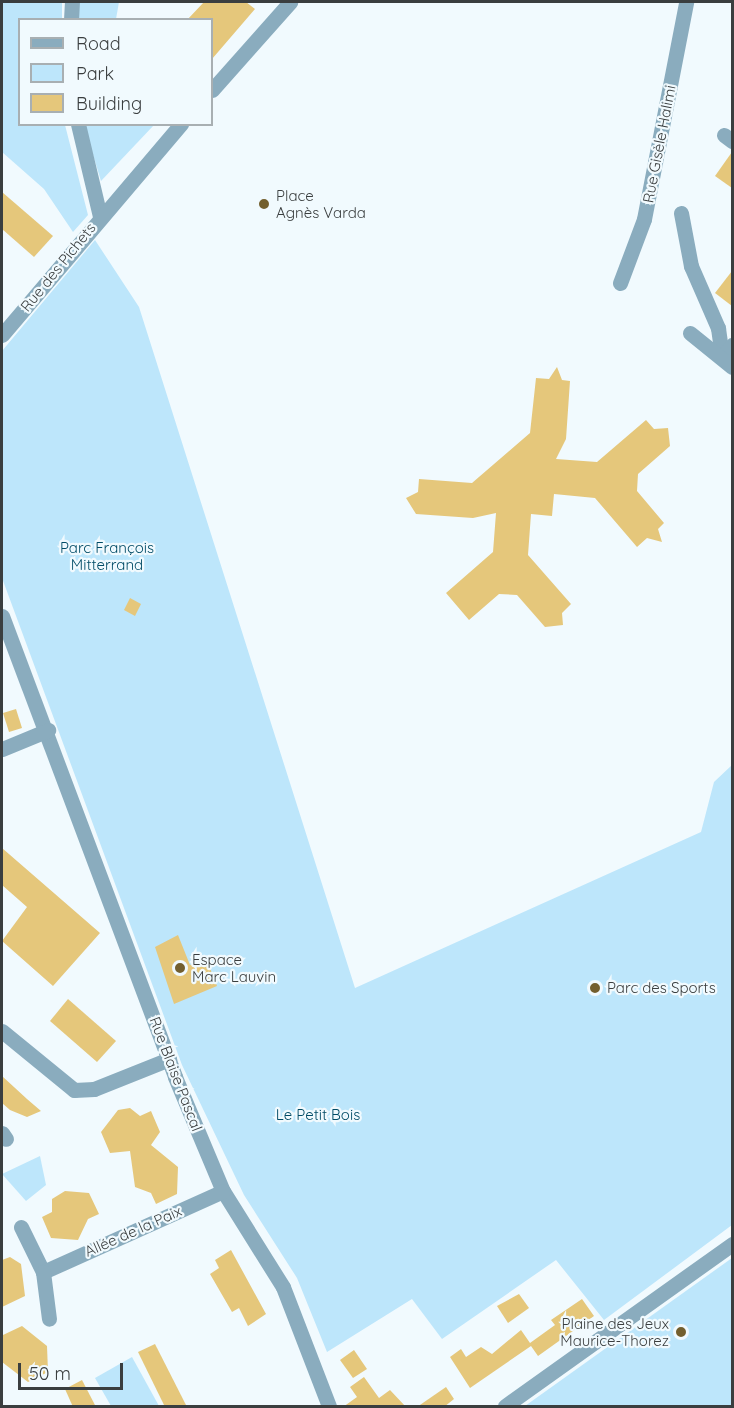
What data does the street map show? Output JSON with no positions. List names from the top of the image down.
{
  "streets": {
    "street": [
      "Rue Gisèle Halimi",
      "Rue des Pichets",
      "Rue Blaise Pascal",
      "Allée de la Paix"
    ]
  },
  "crossings": [
    ["Rue Blaise Pascal", "Allée de la Paix"]
  ],
  "parks": ["Parc François Mitterrand", "Le Petit Bois"],
  "places": [
    "Place Agnès Varda",
    "Espace Marc Lauvin",
    "Parc des Sports",
    "Plaine des Jeux Maurice-Thorez"
  ],
  "legend": ["Road", "Park", "Building"],
  "scale_bar": "50 m"
}
